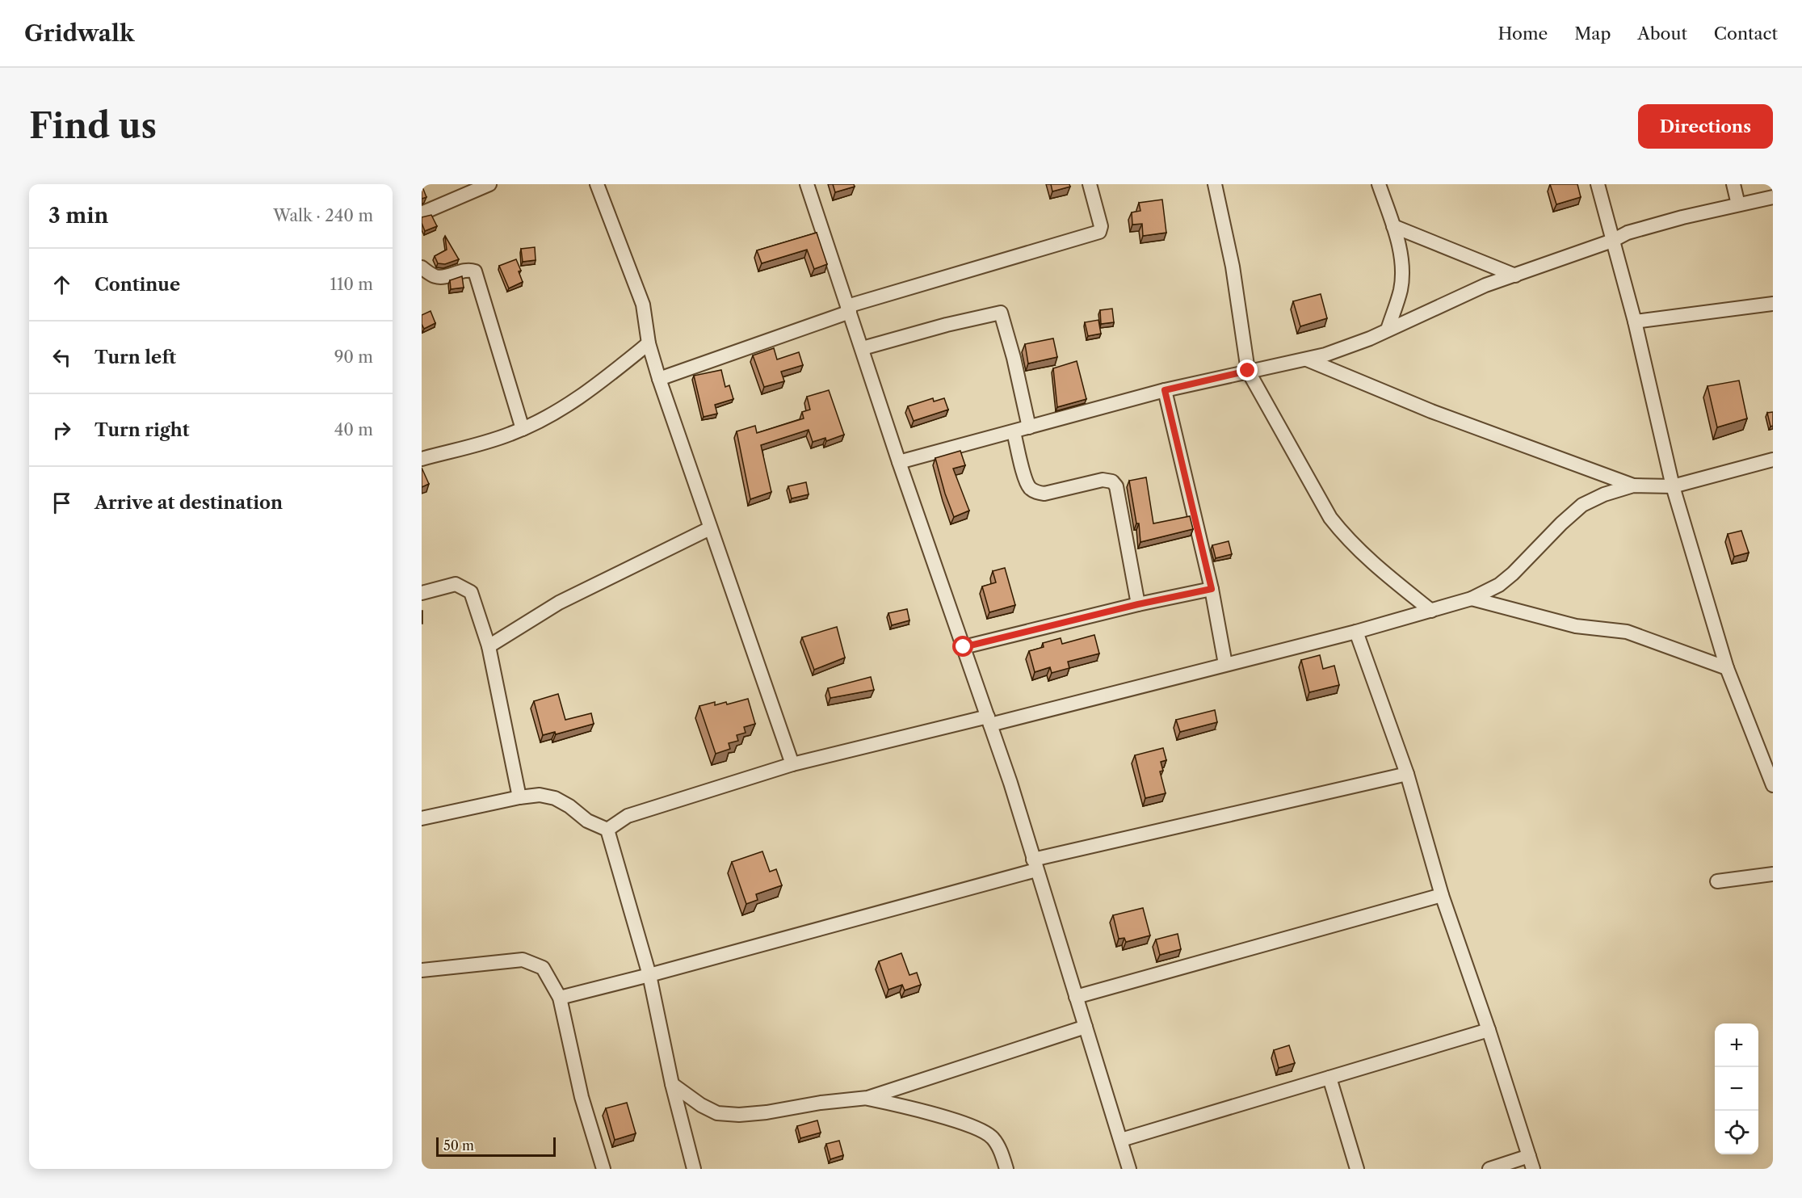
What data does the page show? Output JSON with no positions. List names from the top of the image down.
{
  "scale_bar": "50 m",
  "page": {
    "header": "Gridwalk",
    "nav": [
      "Home",
      "Map",
      "About",
      "Contact"
    ],
    "buttons": "Directions",
    "title": "Find us",
    "heading": ["3 min", "Walk · 240 m"],
    "list": [
      ["Continue", "110 m"],
      ["Turn left", "90 m"],
      ["Turn right", "40 m"],
      "Arrive at destination"
    ],
    "map_buttons": ["+", "−"],
    "scale": "50 m"
  }
}
